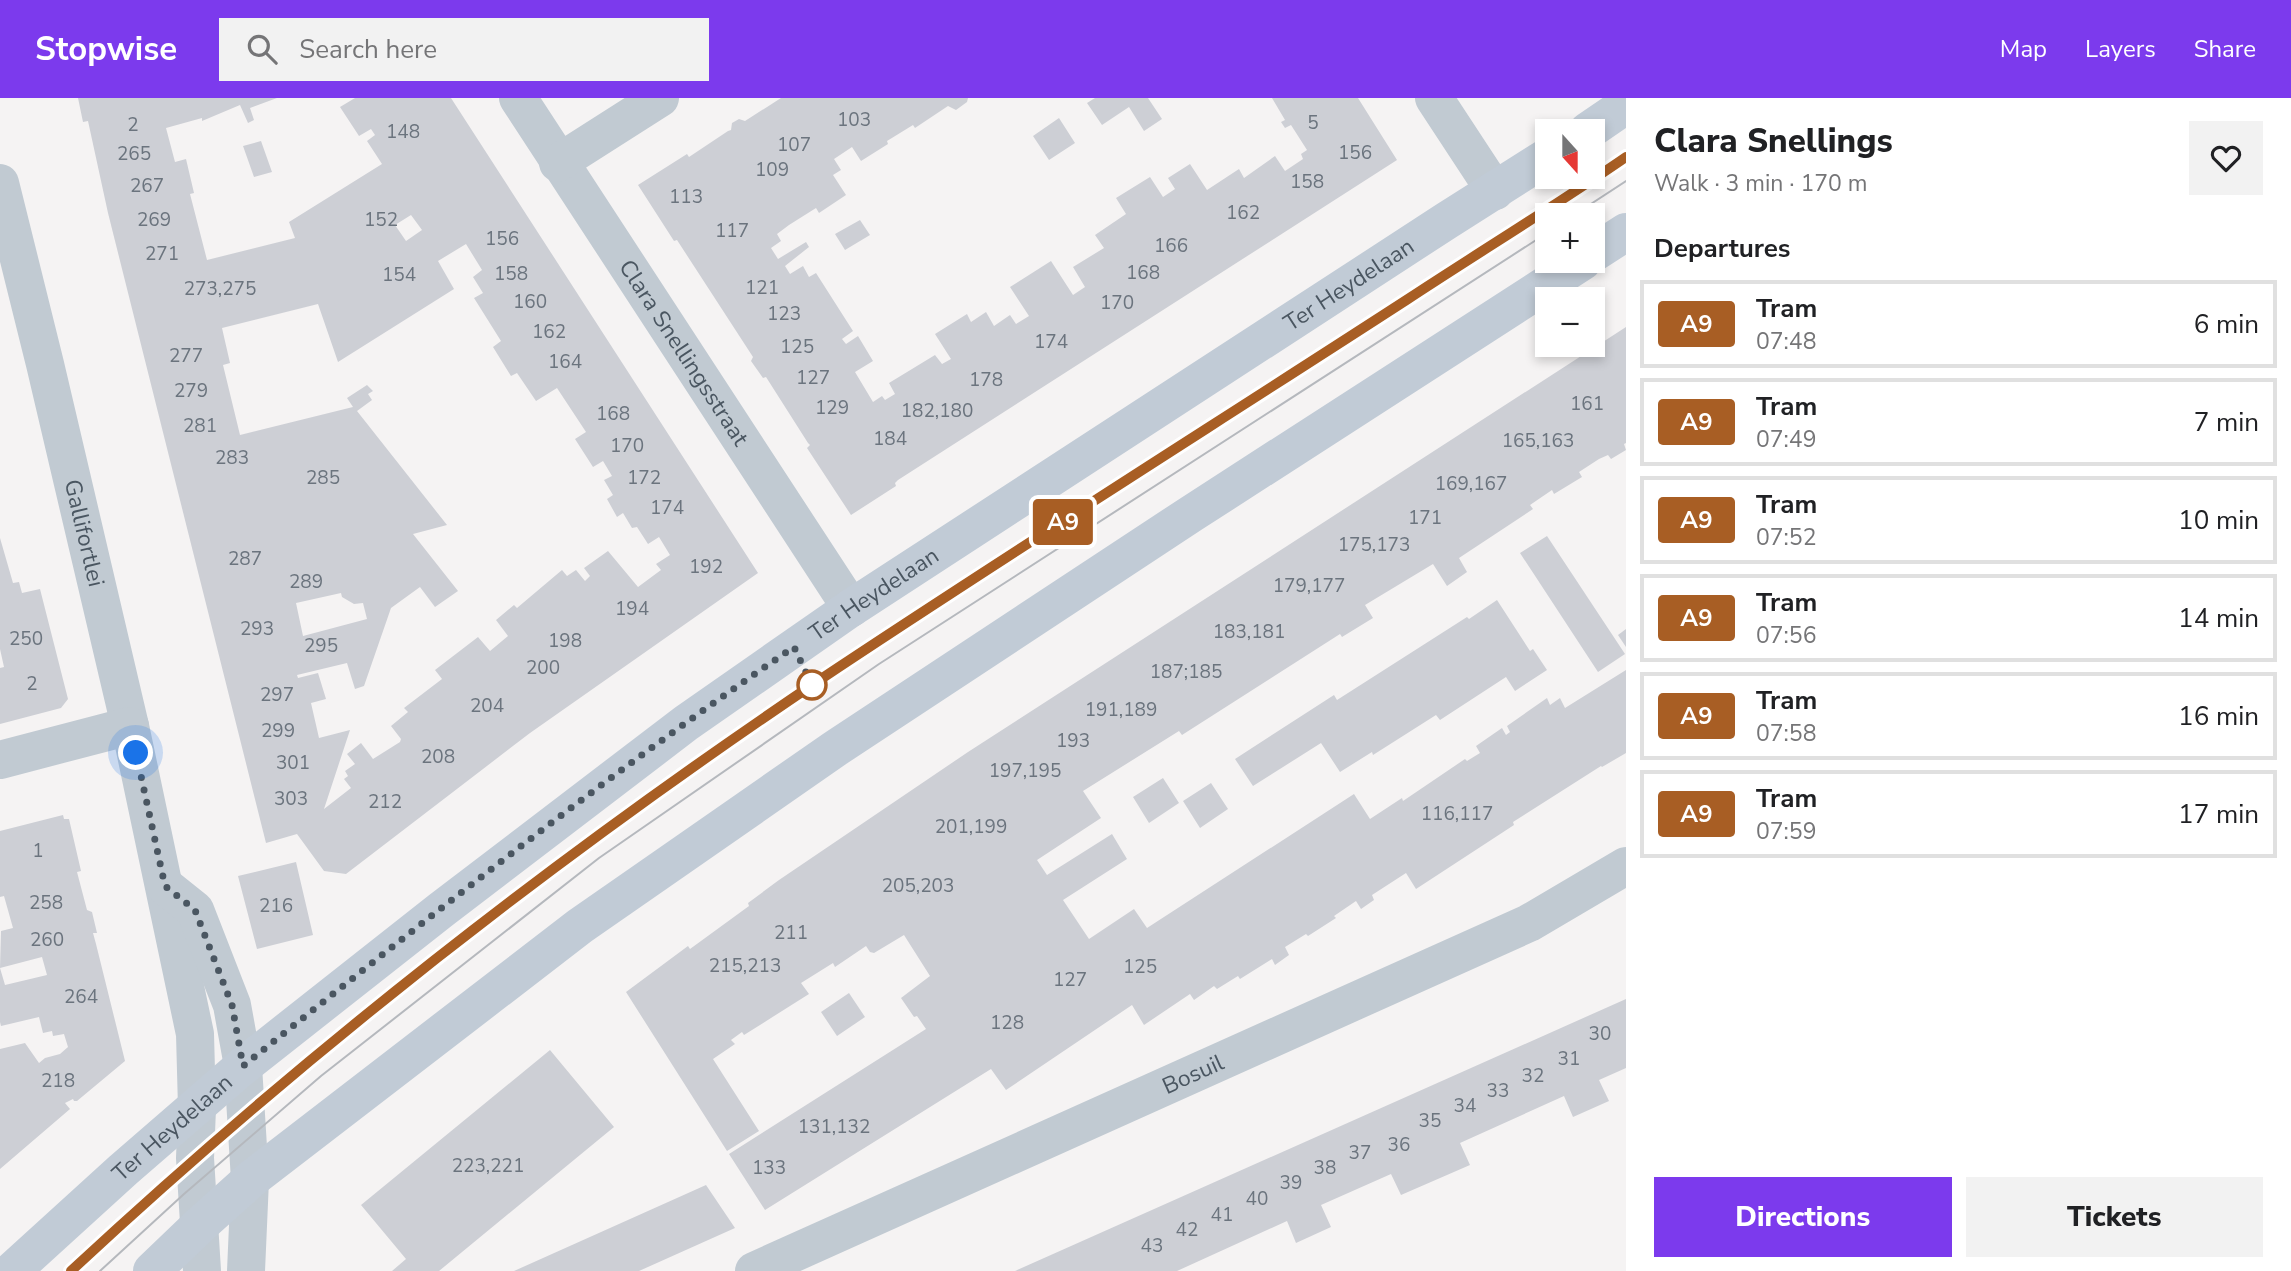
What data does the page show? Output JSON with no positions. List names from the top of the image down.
{
  "streets": {
    "street": [
      "Ter Heydelaan",
      "Clara Snellingsstraat",
      "Gallifortlei",
      "Bosuil"
    ]
  },
  "crossings": [
    ["Ter Heydelaan", "Clara Snellingsstraat"],
    ["Ter Heydelaan", "Gallifortlei"]
  ],
  "lines": ["tram line A9"],
  "house_numbers": [
    "103",
    "5",
    "2",
    "148",
    "107",
    "156",
    "265",
    "109",
    "158",
    "267",
    "113",
    "162",
    "269",
    "152",
    "117",
    "156",
    "166",
    "271",
    "168",
    "158",
    "154",
    "121",
    "273,275",
    "160",
    "170",
    "123",
    "162",
    "174",
    "125",
    "277",
    "164",
    "127",
    "178",
    "279",
    "161",
    "129",
    "182,180",
    "168",
    "281",
    "184",
    "165,163",
    "170",
    "283",
    "285",
    "172",
    "169,167",
    "174",
    "171",
    "175,173",
    "287",
    "192",
    "289",
    "179,177",
    "194",
    "293",
    "183,181",
    "250",
    "198",
    "295",
    "200",
    "187;185",
    "2",
    "297",
    "204",
    "191,189",
    "299",
    "193",
    "208",
    "301",
    "197,195",
    "303",
    "212",
    "116,117",
    "201,199",
    "1",
    "205,203",
    "258",
    "216",
    "211",
    "260",
    "215,213",
    "125",
    "127",
    "264",
    "128",
    "30",
    "31",
    "32",
    "218",
    "33",
    "34",
    "35",
    "131,132",
    "36",
    "37",
    "223,221",
    "133",
    "38",
    "39",
    "40",
    "41",
    "42",
    "43"
  ],
  "north": "bottom",
  "page": {
    "header": "Stopwise",
    "search": "Search here",
    "nav": ["Map", "Layers", "Share"],
    "on_map": "A9",
    "heading": [
      ["Clara Snellings", "Walk · 3 min · 170 m"],
      "Departures"
    ],
    "map_buttons": ["+", "−"],
    "list": [
      {
        "mark": "A9",
        "name": "Tram",
        "note": "07:48",
        "value": "6 min"
      },
      {
        "mark": "A9",
        "name": "Tram",
        "note": "07:49",
        "value": "7 min"
      },
      {
        "mark": "A9",
        "name": "Tram",
        "note": "07:52",
        "value": "10 min"
      },
      {
        "mark": "A9",
        "name": "Tram",
        "note": "07:56",
        "value": "14 min"
      },
      {
        "mark": "A9",
        "name": "Tram",
        "note": "07:58",
        "value": "16 min"
      },
      {
        "mark": "A9",
        "name": "Tram",
        "note": "07:59",
        "value": "17 min"
      }
    ],
    "buttons": ["Directions", "Tickets"]
  }
}
